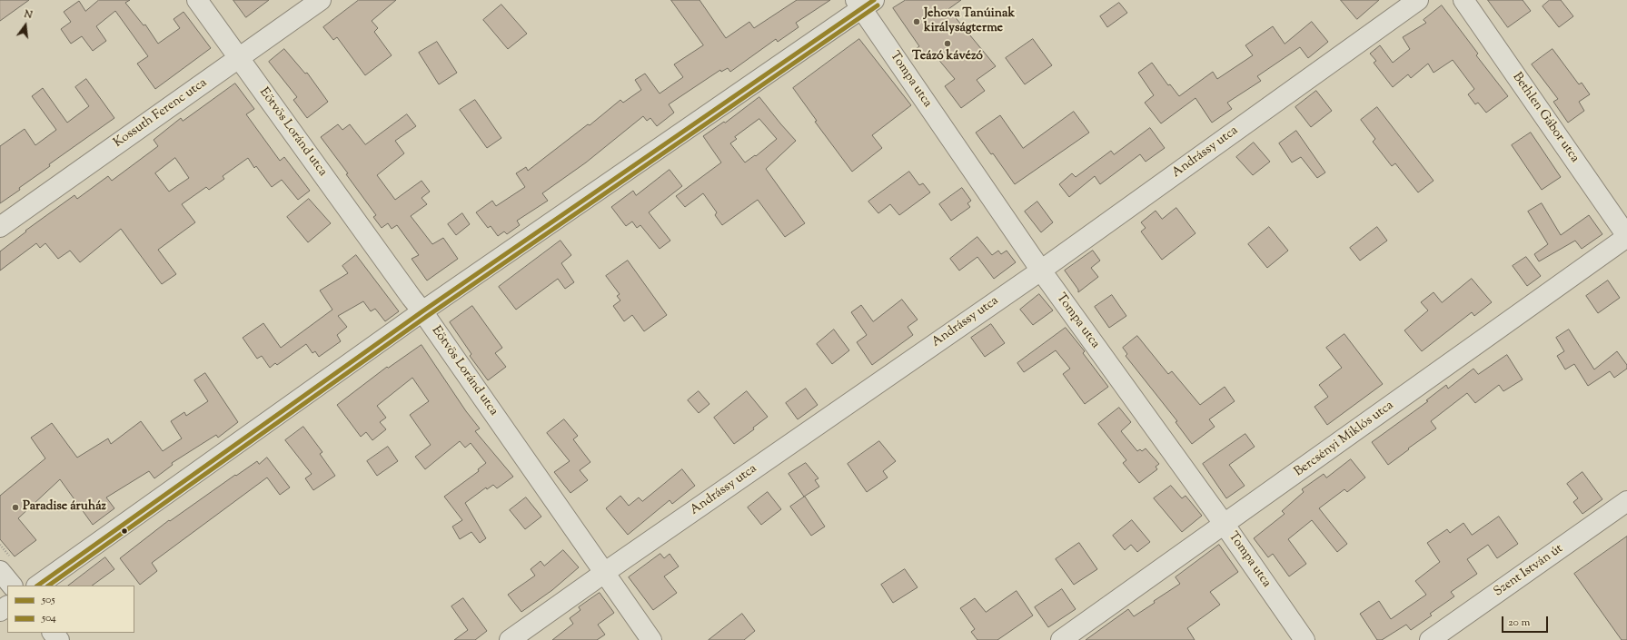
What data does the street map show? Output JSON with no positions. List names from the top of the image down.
{
  "streets": {
    "street": [
      "Tompa utca",
      "Kossuth Ferenc utca",
      "Bethlen Gábor utca",
      "Eötvös Loránd utca",
      "Andrássy utca",
      "Bercsényi Miklós utca",
      "Szent István út"
    ]
  },
  "crossings": [
    ["Tompa utca", "Andrássy utca"],
    ["Tompa utca", "Bercsényi Miklós utca"],
    ["Kossuth Ferenc utca", "Eötvös Loránd utca"],
    ["Bethlen Gábor utca", "Bercsényi Miklós utca"],
    ["Eötvös Loránd utca", "Andrássy utca"]
  ],
  "places": ["Jehova Tanúinak királyságterme", "Teázó kávézó", "Paradise áruház"],
  "lines": ["transit line 505", "transit line 504"],
  "legend": ["505", "504"],
  "scale_bar": "20 m",
  "north": "top"
}
